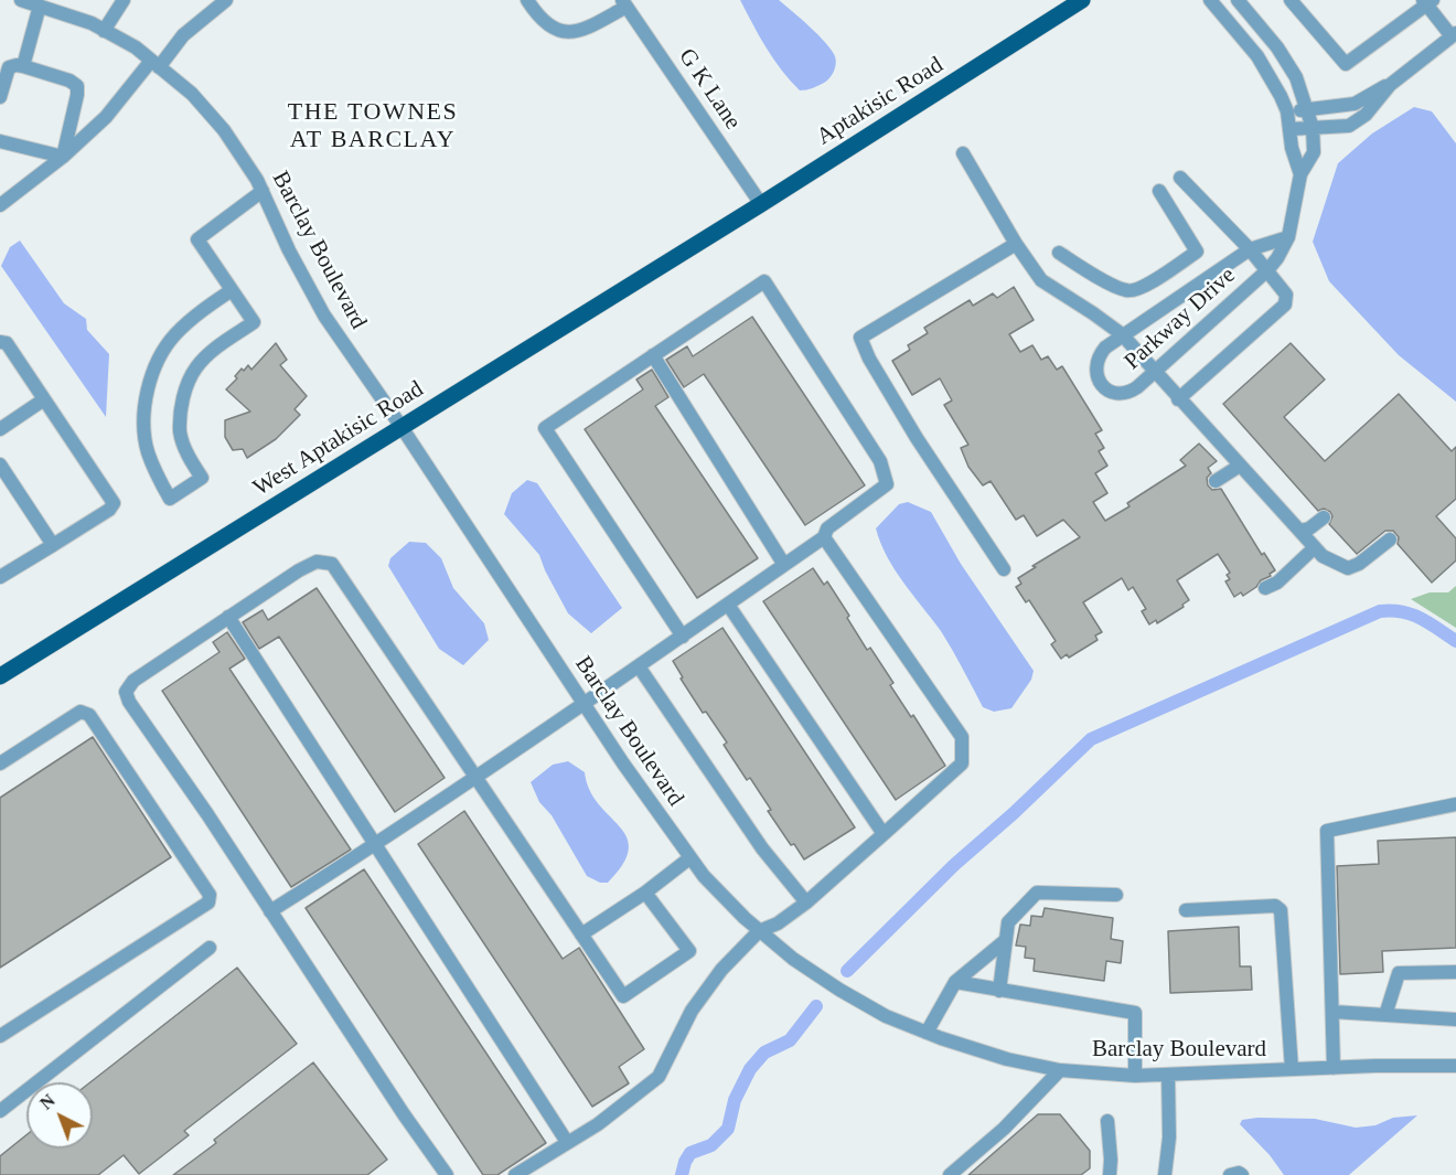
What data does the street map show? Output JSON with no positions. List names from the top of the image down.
{
  "streets": {
    "main road": ["Aptakisic Road", "West Aptakisic Road"],
    "street": ["G K Lane", "Barclay Boulevard", "Parkway Drive"]
  },
  "crossings": [
    ["G K Lane", "Aptakisic Road"],
    ["Aptakisic Road", "West Aptakisic Road"],
    ["Barclay Boulevard", "West Aptakisic Road"]
  ],
  "districts": ["THE TOWNES AT BARCLAY"],
  "north": "top left"
}
